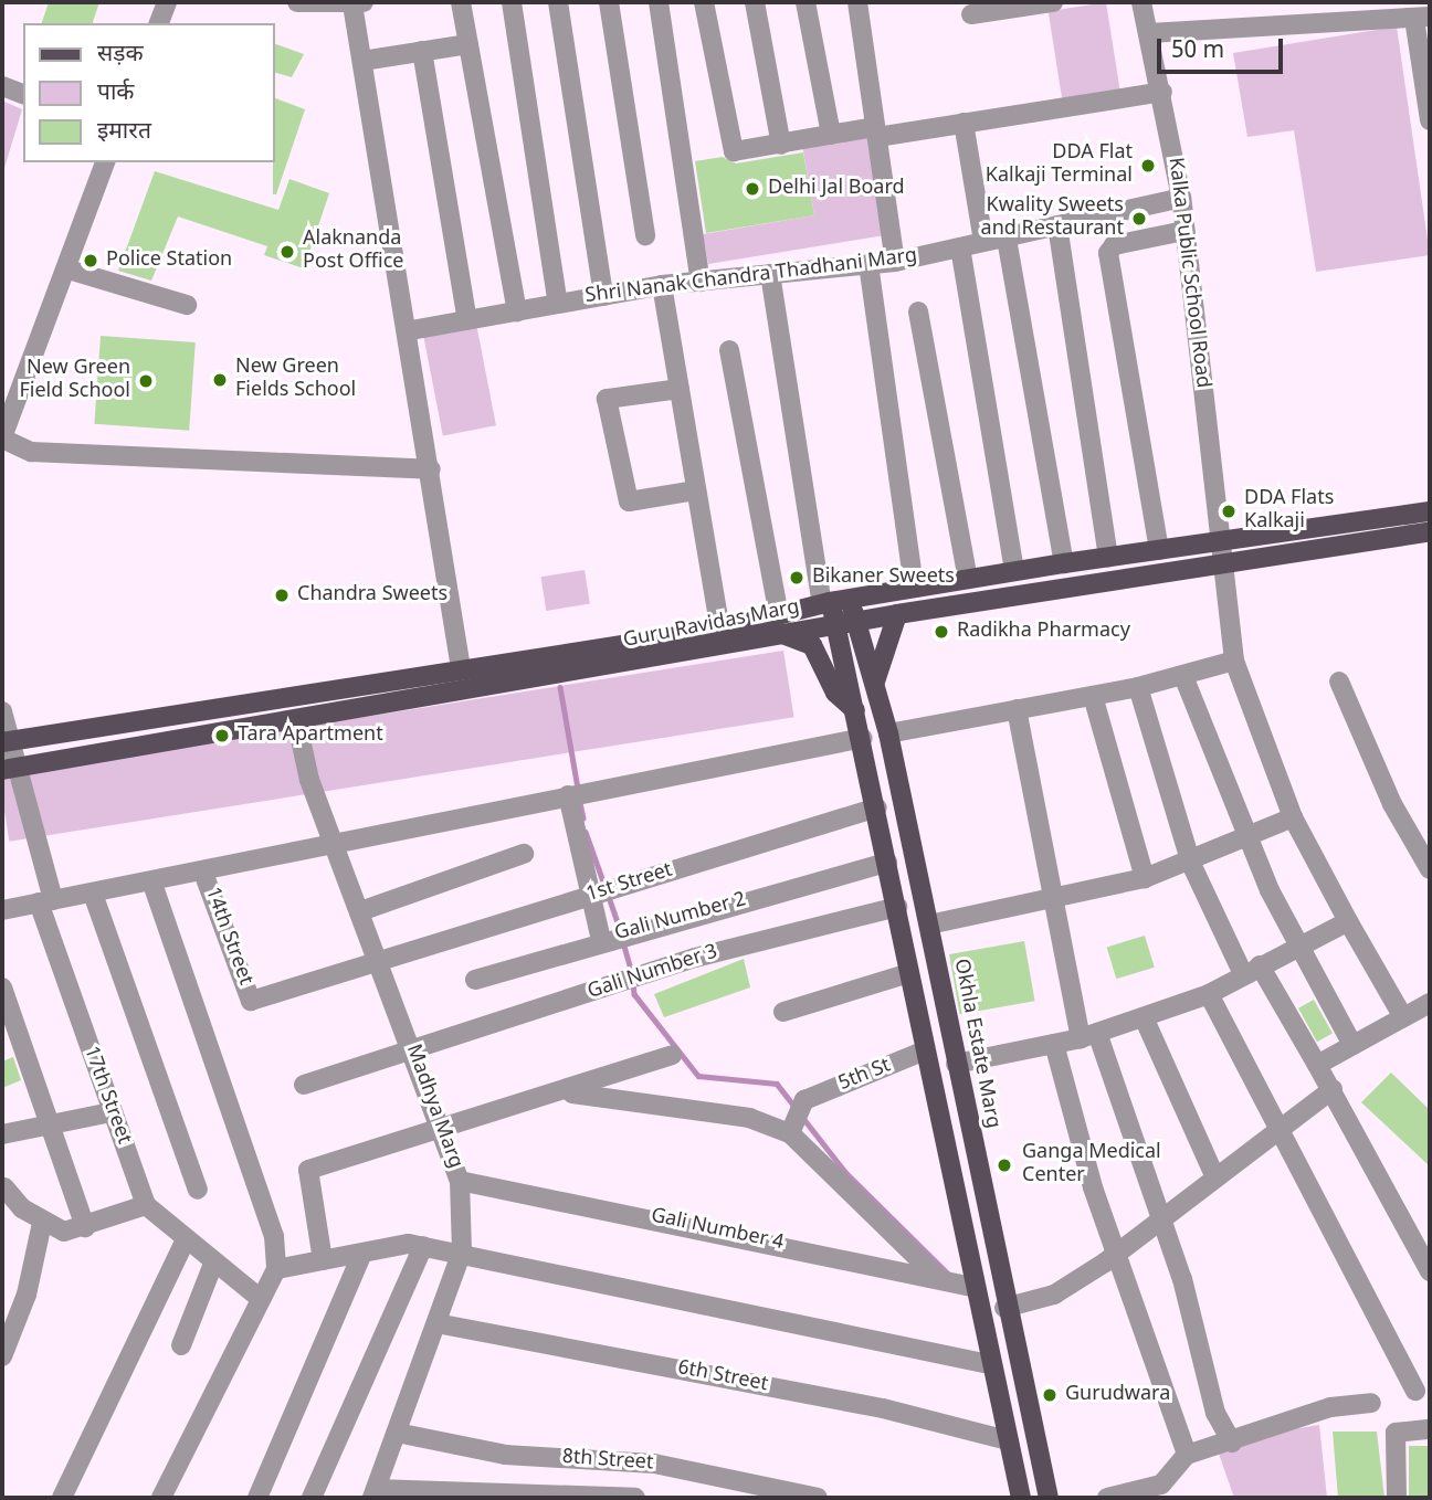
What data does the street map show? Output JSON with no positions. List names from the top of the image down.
{
  "streets": {
    "main road": ["Guru Ravidas Marg", "Okhla Estate Marg"],
    "street": [
      "Kalka Public School Road",
      "Shri Nanak Chandra Thadhani Marg",
      "1st Street",
      "Gali Number 2",
      "14th Street",
      "Gali Number 3",
      "5th St",
      "17th Street",
      "Madhya Marg",
      "Gali Number 4",
      "6th Street",
      "8th Street"
    ]
  },
  "crossings": [
    ["Kalka Public School Road", "Shri Nanak Chandra Thadhani Marg"],
    ["Kalka Public School Road", "Guru Ravidas Marg"],
    ["Guru Ravidas Marg", "Okhla Estate Marg"],
    ["Guru Ravidas Marg", "17th Street"],
    ["Guru Ravidas Marg", "Madhya Marg"],
    ["1st Street", "14th Street"],
    ["1st Street", "Madhya Marg"],
    ["Gali Number 3", "Madhya Marg"],
    ["Madhya Marg", "Gali Number 4"],
    ["Madhya Marg", "6th Street"],
    ["Madhya Marg", "8th Street"]
  ],
  "places": [
    "DDA Flat Kalkaji Terminal",
    "Delhi Jal Board",
    "Kwality Sweets and Restaurant",
    "Alaknanda Post Office",
    "Police Station",
    "New Green Fields School",
    "New Green Field School",
    "DDA Flats Kalkaji",
    "Bikaner Sweets",
    "Chandra Sweets",
    "Radikha Pharmacy",
    "Tara Apartment",
    "Ganga Medical Center",
    "Gurudwara"
  ],
  "legend": ["सड़क", "पार्क", "इमारत"],
  "scale_bar": "50 m"
}
